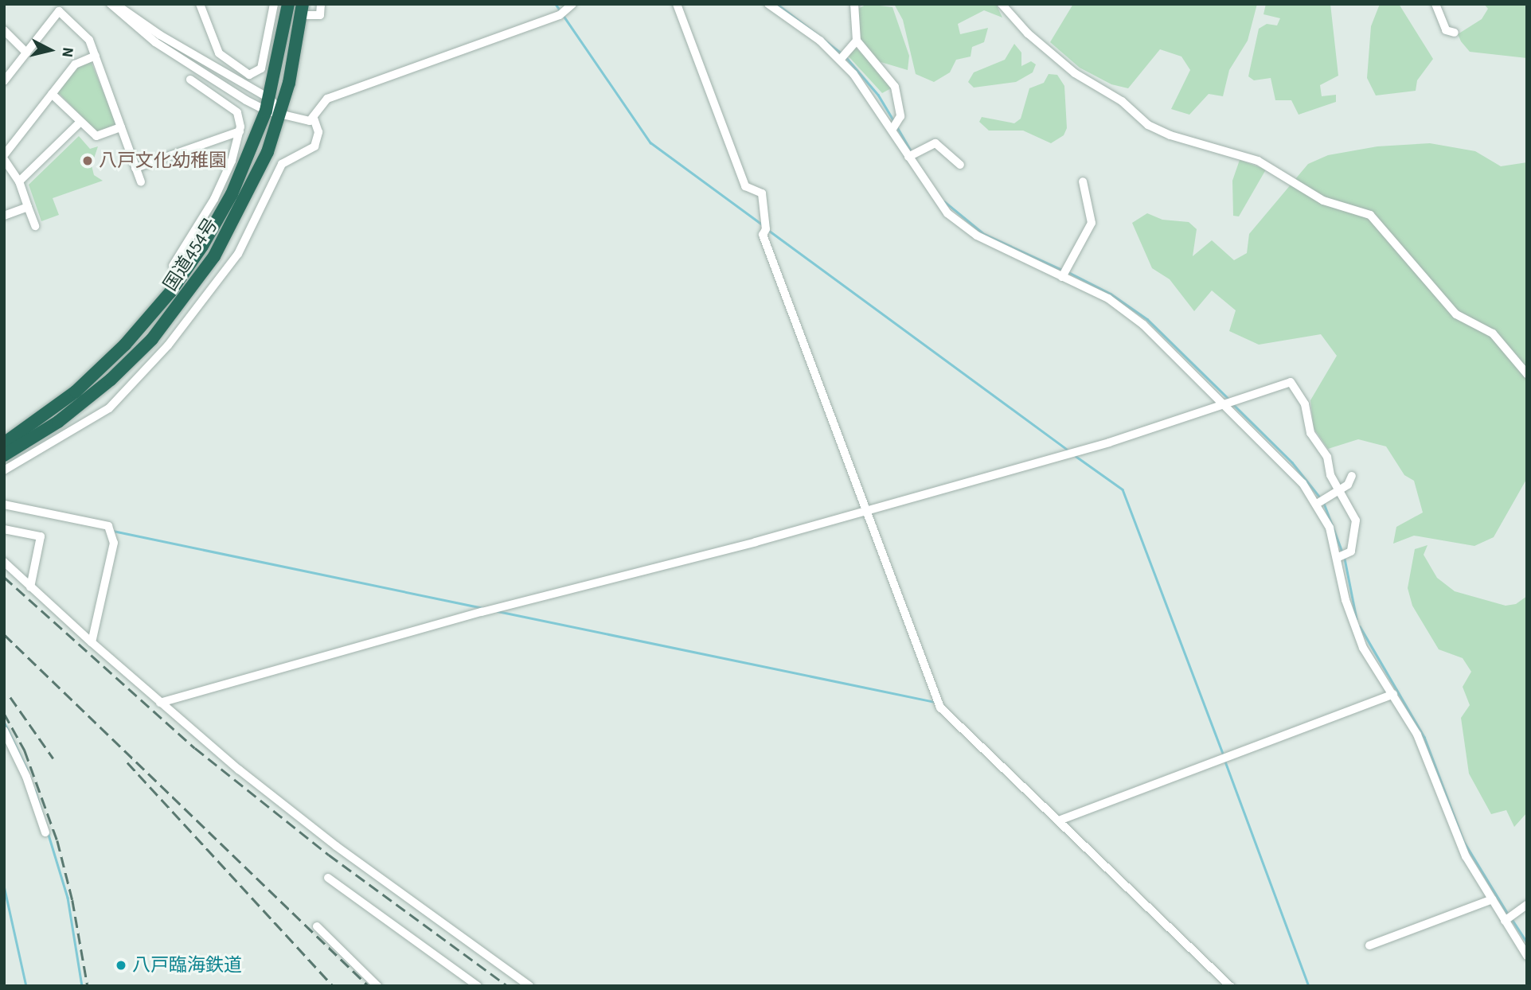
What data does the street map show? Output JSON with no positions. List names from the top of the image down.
{
  "streets": {
    "highway": ["国道454号"]
  },
  "places": ["八戸文化幼稚園", "八戸臨海鉄道"],
  "north": "right"
}
